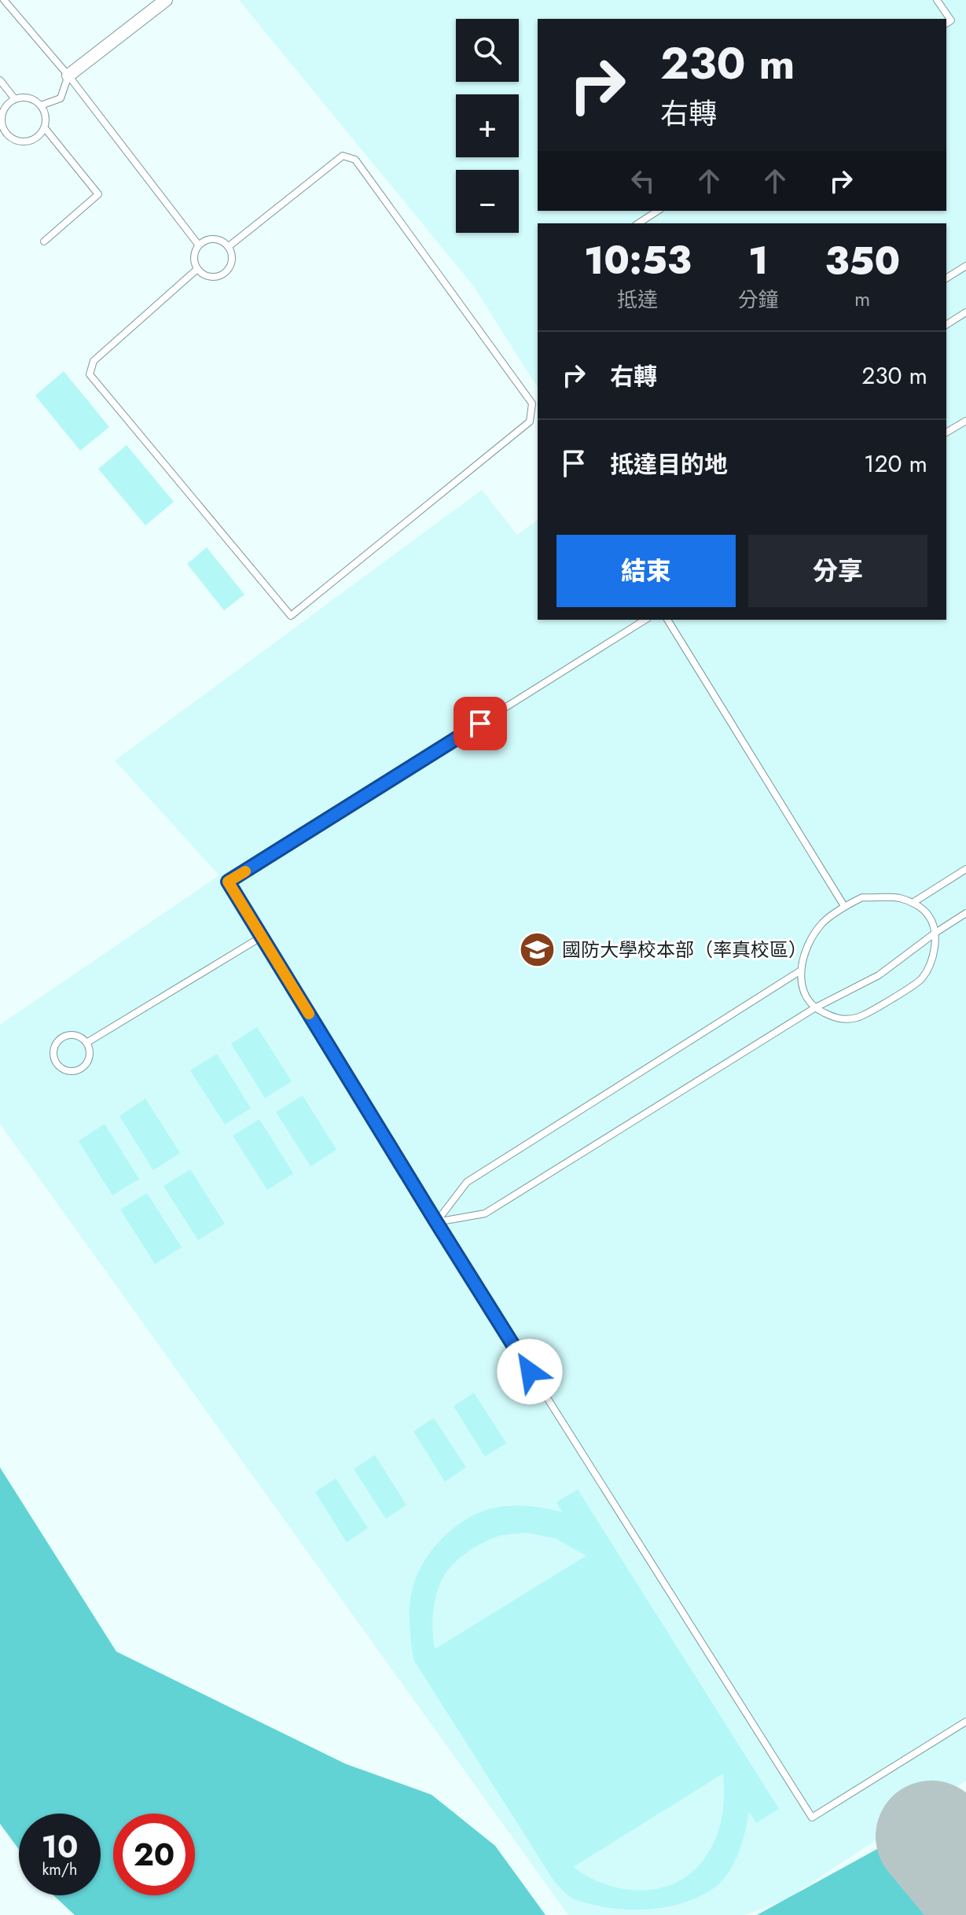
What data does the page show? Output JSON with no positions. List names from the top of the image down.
{
  "places": {
    "school or university": ["國防大學校本部（率真校區）"]
  },
  "page": {
    "map_buttons": ["+", "−"],
    "turn": ["230 m", "右轉"],
    "eta": [
      "10:53",
      "抵達",
      "1",
      "分鐘",
      "350",
      "m"
    ],
    "list": [
      {
        "name": "右轉",
        "value": "230 m"
      },
      {
        "name": "抵達目的地",
        "value": "120 m"
      }
    ],
    "buttons": ["結束", "分享"],
    "speed": "10 km/h",
    "limit": "20"
  }
}
